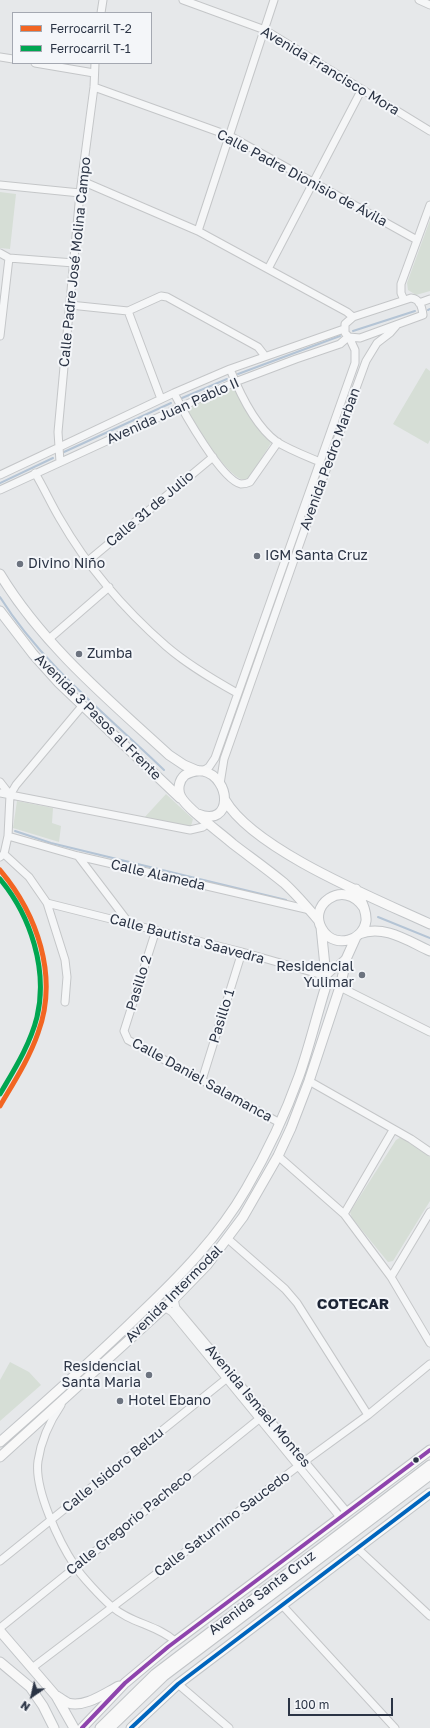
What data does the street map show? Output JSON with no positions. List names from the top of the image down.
{
  "streets": {
    "main road": ["Avenida 3 Pasos al Frente", "Avenida Intermodal", "Avenida Santa Cruz"],
    "street": [
      "Avenida Francisco Mora",
      "Calle Padre Dionisio de Ávila",
      "Calle Padre José Molina Campo",
      "Avenida Juan Pablo II",
      "Avenida Pedro Marban",
      "Calle 31 de Julio",
      "Calle Alameda",
      "Calle Bautista Saavedra",
      "Pasillo 2",
      "Pasillo 1",
      "Calle Daniel Salamanca",
      "Avenida Ismael Montes",
      "Calle Isidoro Belzu",
      "Calle Gregorio Pacheco",
      "Calle Saturnino Saucedo"
    ]
  },
  "crossings": [
    ["Calle Padre Dionisio de Ávila", "Calle Padre José Molina Campo"],
    ["Calle Padre José Molina Campo", "Avenida Juan Pablo II"],
    ["Avenida Juan Pablo II", "Avenida Pedro Marban"],
    ["Avenida Pedro Marban", "Avenida 3 Pasos al Frente"],
    ["Calle Bautista Saavedra", "Pasillo 2"],
    ["Calle Bautista Saavedra", "Pasillo 1"],
    ["Calle Bautista Saavedra", "Avenida Intermodal"],
    ["Pasillo 2", "Calle Daniel Salamanca"],
    ["Pasillo 1", "Calle Daniel Salamanca"],
    ["Calle Daniel Salamanca", "Avenida Intermodal"],
    ["Avenida Intermodal", "Avenida Ismael Montes"],
    ["Avenida Ismael Montes", "Calle Isidoro Belzu"],
    ["Avenida Ismael Montes", "Calle Gregorio Pacheco"],
    ["Avenida Ismael Montes", "Calle Saturnino Saucedo"],
    ["Avenida Ismael Montes", "Avenida Santa Cruz"]
  ],
  "districts": ["COTECAR"],
  "places": [
    "IGM Santa Cruz",
    "Divino Niño",
    "Zumba",
    "Residencial Yulimar",
    "Residencial Santa Maria",
    "Hotel Ebano"
  ],
  "lines": ["rail line T-2", "rail line T-1"],
  "legend": ["Ferrocarril T-2", "Ferrocarril T-1"],
  "scale_bar": "100 m",
  "north": "bottom left"
}
